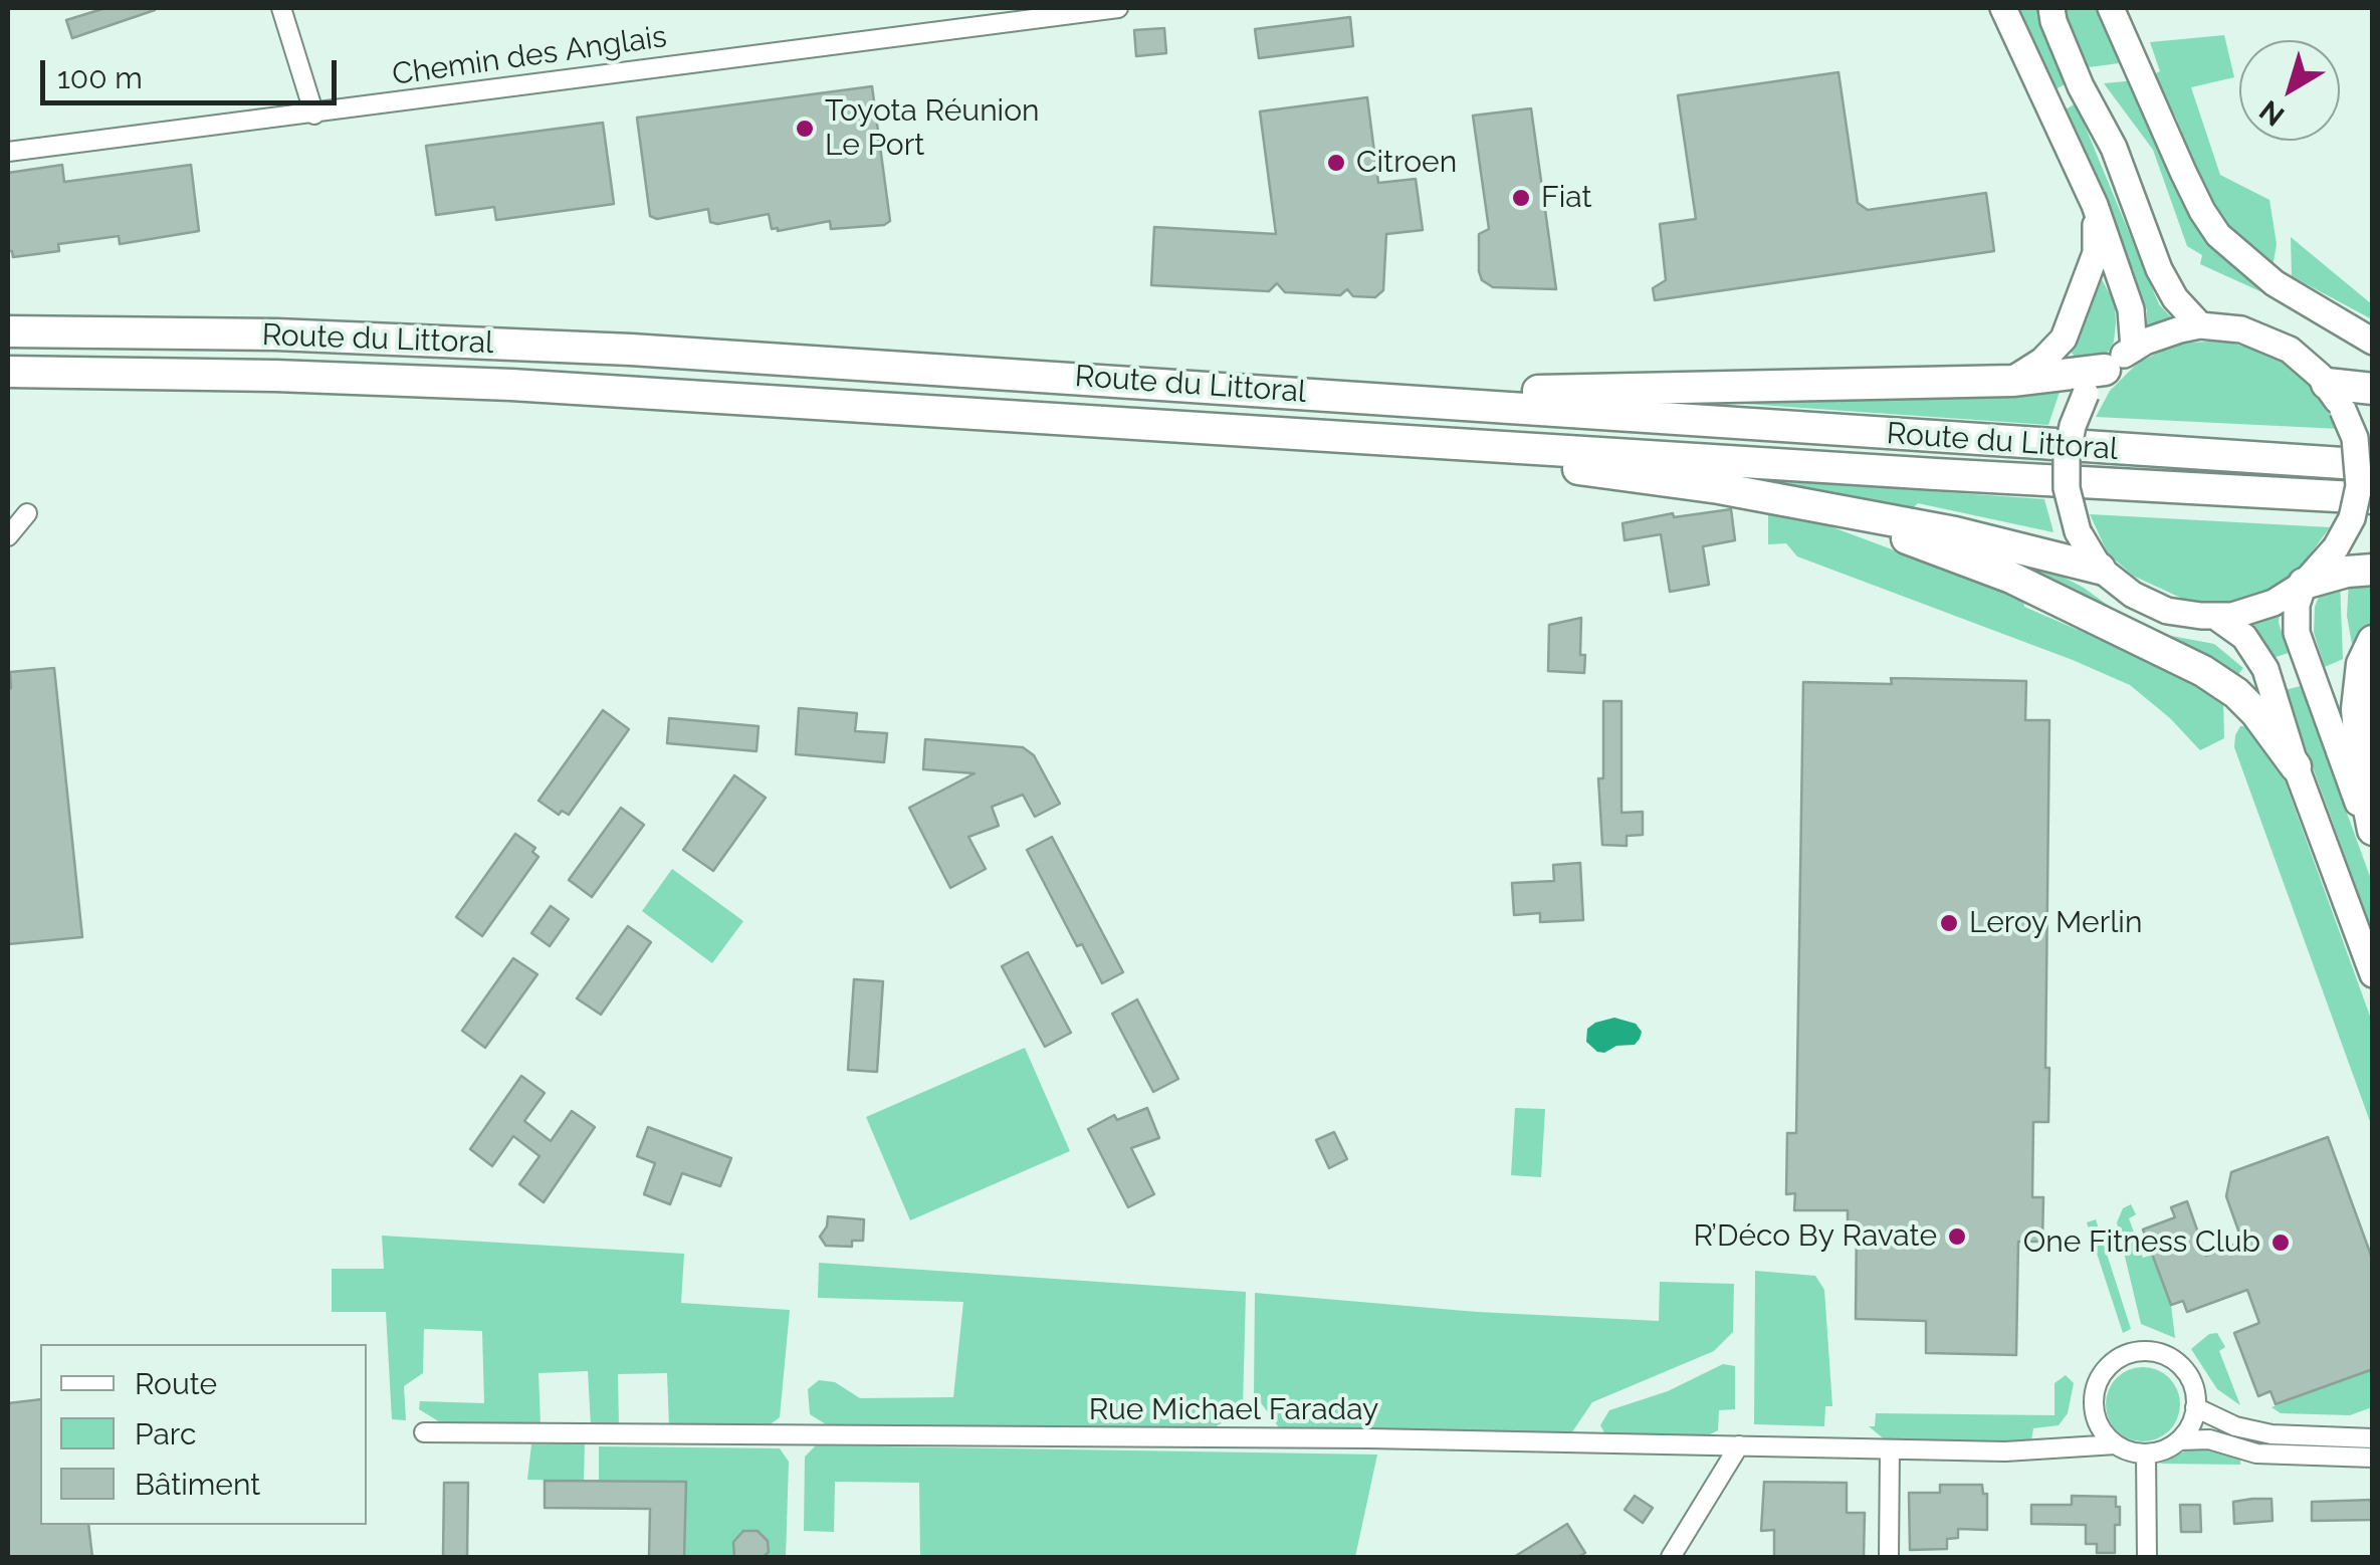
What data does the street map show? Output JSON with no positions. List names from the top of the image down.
{
  "streets": {
    "highway": ["Route du Littoral"],
    "street": ["Chemin des Anglais", "Rue Michael Faraday"]
  },
  "places": [
    "Toyota Réunion Le Port",
    "Citroen",
    "Fiat",
    "Leroy Merlin",
    "R’Déco By Ravate",
    "One Fitness Club"
  ],
  "legend": ["Route", "Parc", "Bâtiment"],
  "scale_bar": "100 m",
  "north": "bottom left"
}
